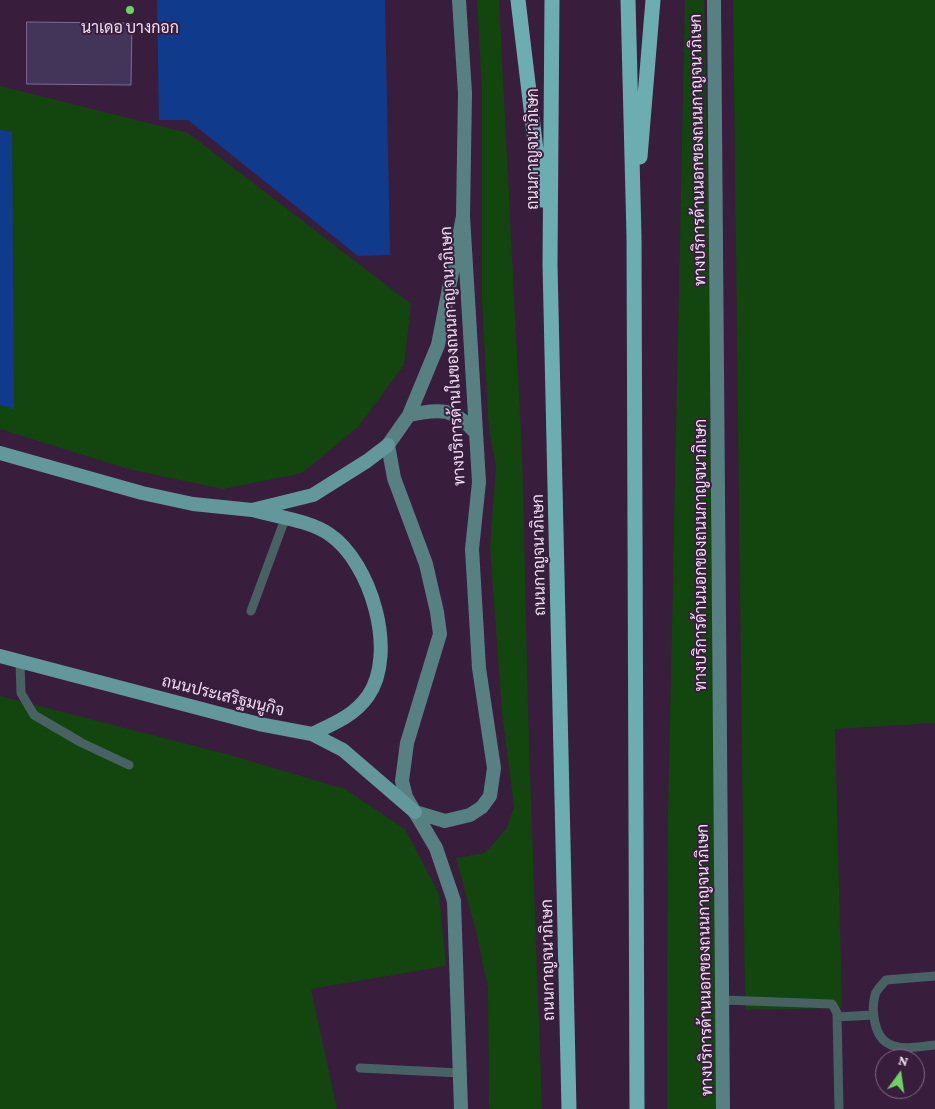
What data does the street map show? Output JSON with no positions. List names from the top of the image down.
{
  "streets": {
    "highway": ["ถนนกาญจนาภิเษก"],
    "main road": ["ทางบริการด้านนอกของถนนกาญจนาภิเษก", "ทางบริการด้านในของถนนกาญจนาภิเษก", "ถนนประเสริฐมนูกิจ"]
  },
  "crossings": [
    ["ทางบริการด้านในของถนนกาญจนาภิเษก", "ถนนประเสริฐมนูกิจ"]
  ],
  "places": ["นาเดอ บางกอก"],
  "north": "top"
}
